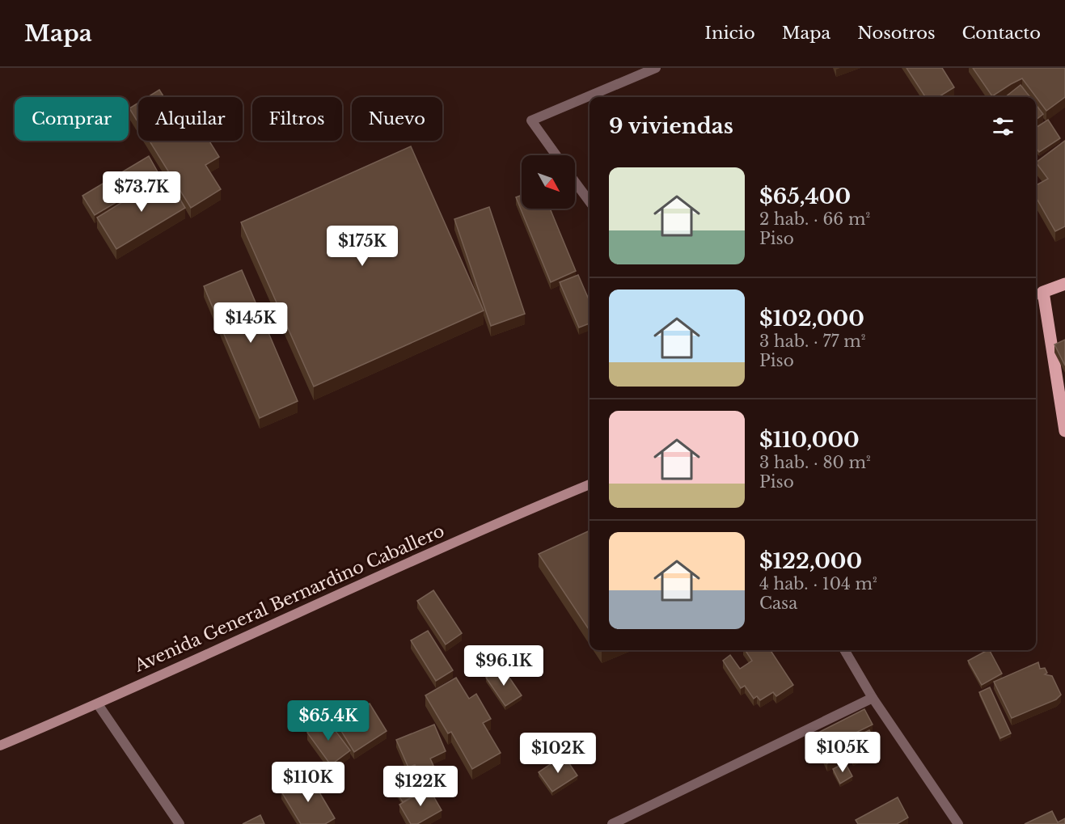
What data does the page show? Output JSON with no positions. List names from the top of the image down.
{
  "streets": {
    "main road": ["Avenida General Bernardino Caballero"]
  },
  "north": "bottom right",
  "page": {
    "header": "Mapa",
    "nav": [
      "Inicio",
      "Mapa",
      "Nosotros",
      "Contacto"
    ],
    "chip": [
      "Comprar",
      "Alquilar",
      "Filtros",
      "Nuevo"
    ],
    "heading": "9 viviendas",
    "list": [
      {
        "name": "$65,400",
        "note": "2 hab. · 66 m² · Piso"
      },
      {
        "name": "$102,000",
        "note": "3 hab. · 77 m² · Piso"
      },
      {
        "name": "$110,000",
        "note": "3 hab. · 80 m² · Piso"
      },
      {
        "name": "$122,000",
        "note": "4 hab. · 104 m² · Casa"
      }
    ],
    "price": [
      "$73.7K",
      "$175K",
      "$145K",
      "$96.1K",
      "$65.4K",
      "$105K",
      "$102K",
      "$110K",
      "$122K"
    ]
  }
}
